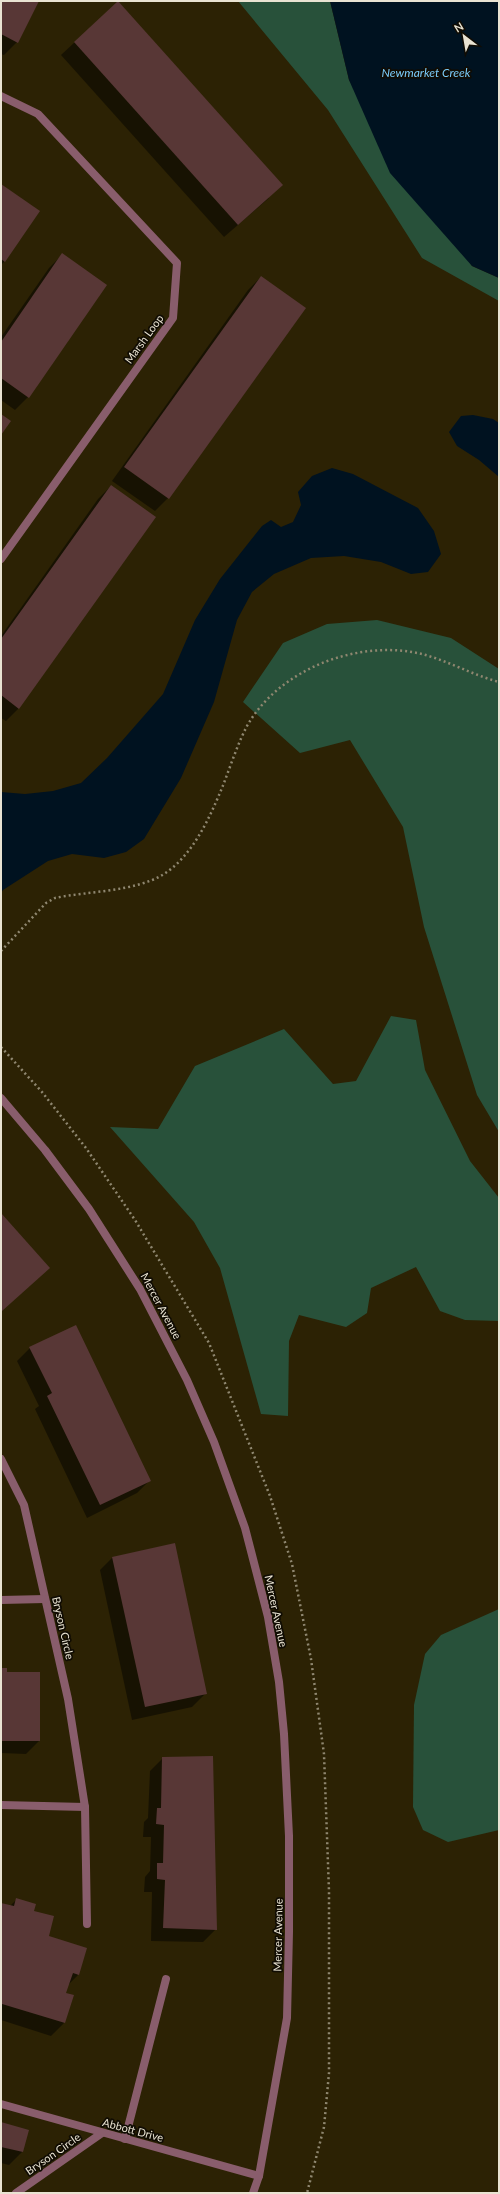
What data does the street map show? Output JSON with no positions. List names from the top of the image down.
{
  "streets": {
    "street": [
      "Marsh Loop",
      "Mercer Avenue",
      "Bryson Circle",
      "Abbott Drive"
    ]
  },
  "crossings": [
    ["Mercer Avenue", "Abbott Drive"],
    ["Bryson Circle", "Abbott Drive"]
  ],
  "water": ["Newmarket Creek"],
  "north": "top left"
}
